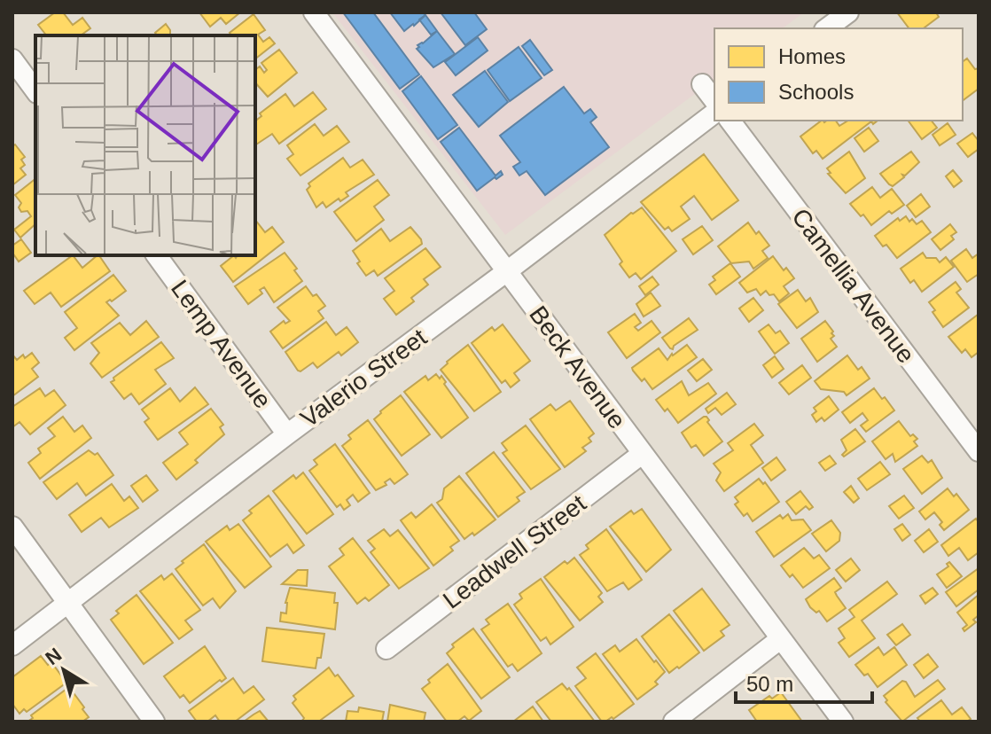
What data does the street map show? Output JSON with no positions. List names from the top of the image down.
{
  "streets": {
    "street": [
      "Camellia Avenue",
      "Lemp Avenue",
      "Beck Avenue",
      "Valerio Street",
      "Leadwell Street"
    ]
  },
  "crossings": [
    ["Lemp Avenue", "Valerio Street"],
    ["Beck Avenue", "Valerio Street"],
    ["Beck Avenue", "Leadwell Street"]
  ],
  "legend": ["Homes", "Schools"],
  "scale_bar": "50 m",
  "north": "top left"
}
